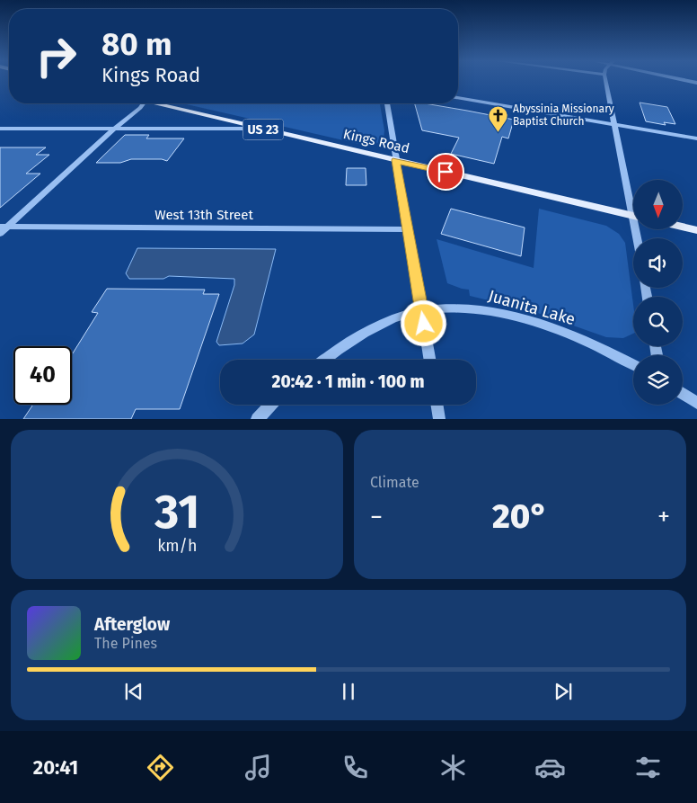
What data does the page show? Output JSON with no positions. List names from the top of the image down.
{
  "streets": {
    "main road": ["US 23", "Kings Road"],
    "street": ["West 13th Street", "Juanita Lake"]
  },
  "places": {
    "church": ["Abyssinia Missionary Baptist Church"]
  },
  "north": "bottom",
  "page": {
    "turn": ["80 m", "Kings Road"],
    "limit": "40",
    "trip": "20:42 · 1 min · 100 m",
    "tile": "Climate",
    "heat": ["−", "20°", "+"],
    "song": ["Afterglow", "The Pines"],
    "tabs": "20:41",
    "gauge": ["31", "km/h"]
  }
}
